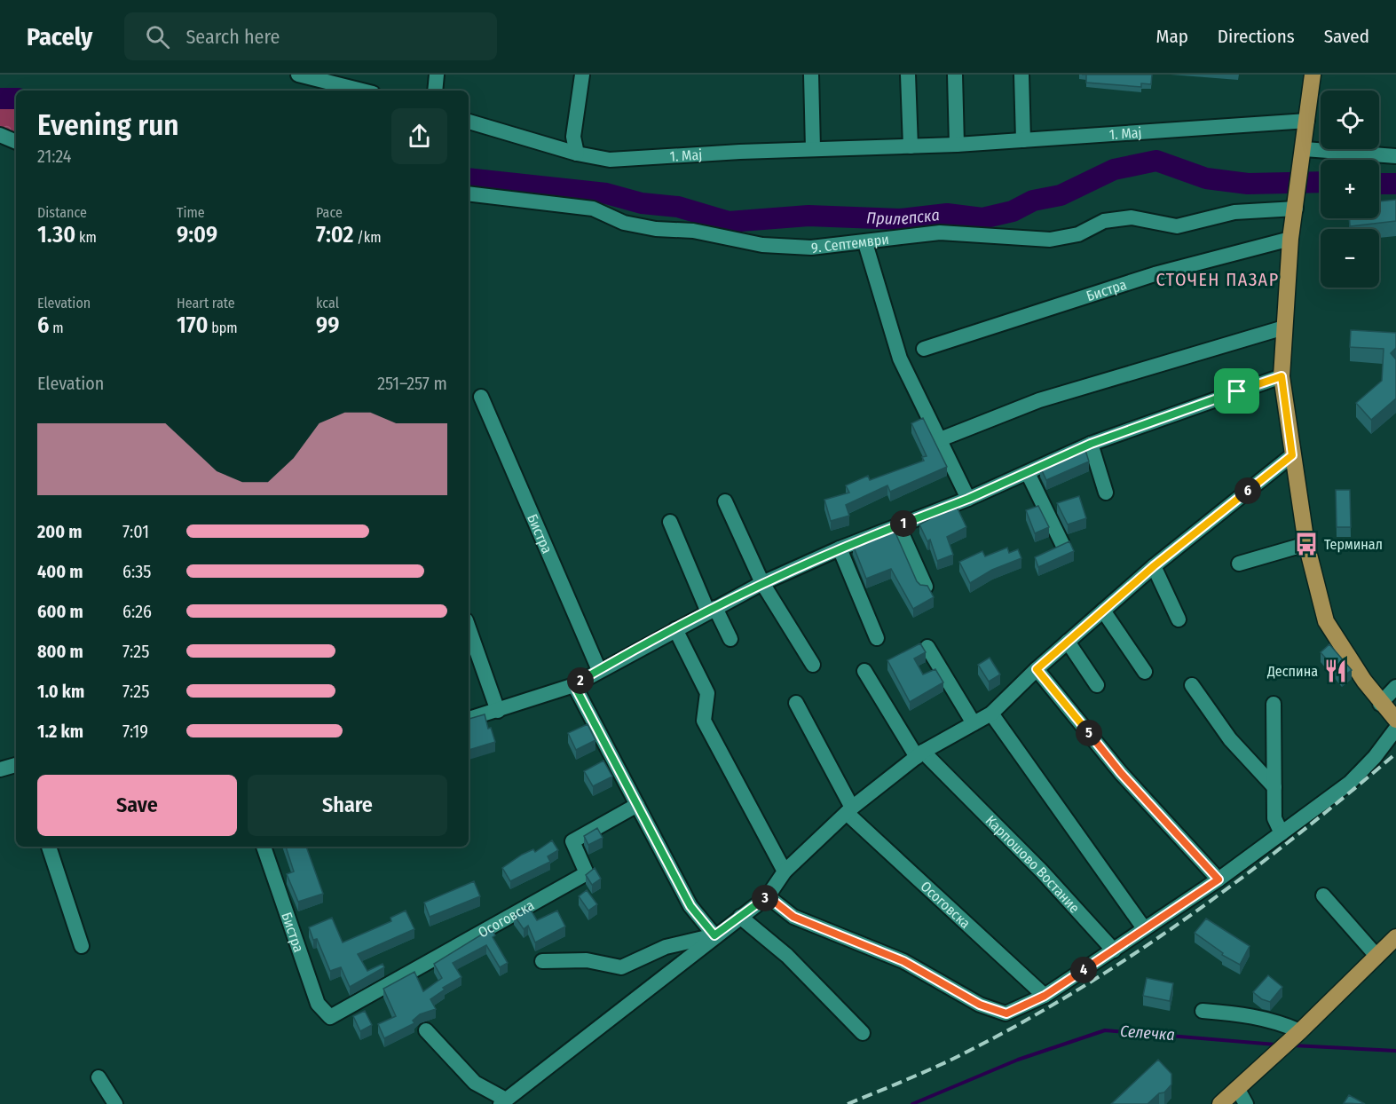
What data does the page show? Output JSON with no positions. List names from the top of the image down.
{
  "streets": {
    "street": [
      "1. Мај",
      "9. Септември",
      "Бистра",
      "Карпошово Востание",
      "Осоговска"
    ]
  },
  "crossings": [
    ["Бистра", "Осоговска"]
  ],
  "districts": ["СТОЧЕН ПАЗАР"],
  "water": ["Прилепска", "Селечка"],
  "places": {
    "bus stop": ["Терминал"],
    "restaurant": ["Деспина"]
  },
  "page": {
    "header": "Pacely",
    "search": "Search here",
    "nav": ["Map", "Directions", "Saved"],
    "map_buttons": ["+", "−"],
    "heading": ["Evening run", "21:24"],
    "stats": [
      ["Distance", "1.30 km"],
      ["Time", "9:09"],
      ["Pace", "7:02 /km"],
      ["Elevation", "6 m"],
      ["Heart rate", "170 bpm"],
      ["kcal", "99"]
    ],
    "chart": ["Elevation", "251–257 m"],
    "pins": [
      "6",
      "1",
      "2",
      "5",
      "3",
      "4"
    ],
    "list": [
      {
        "name": "200 m",
        "note": "7:01"
      },
      {
        "name": "400 m",
        "note": "6:35"
      },
      {
        "name": "600 m",
        "note": "6:26"
      },
      {
        "name": "800 m",
        "note": "7:25"
      },
      {
        "name": "1.0 km",
        "note": "7:25"
      },
      {
        "name": "1.2 km",
        "note": "7:19"
      }
    ],
    "buttons": ["Save", "Share"]
  }
}
